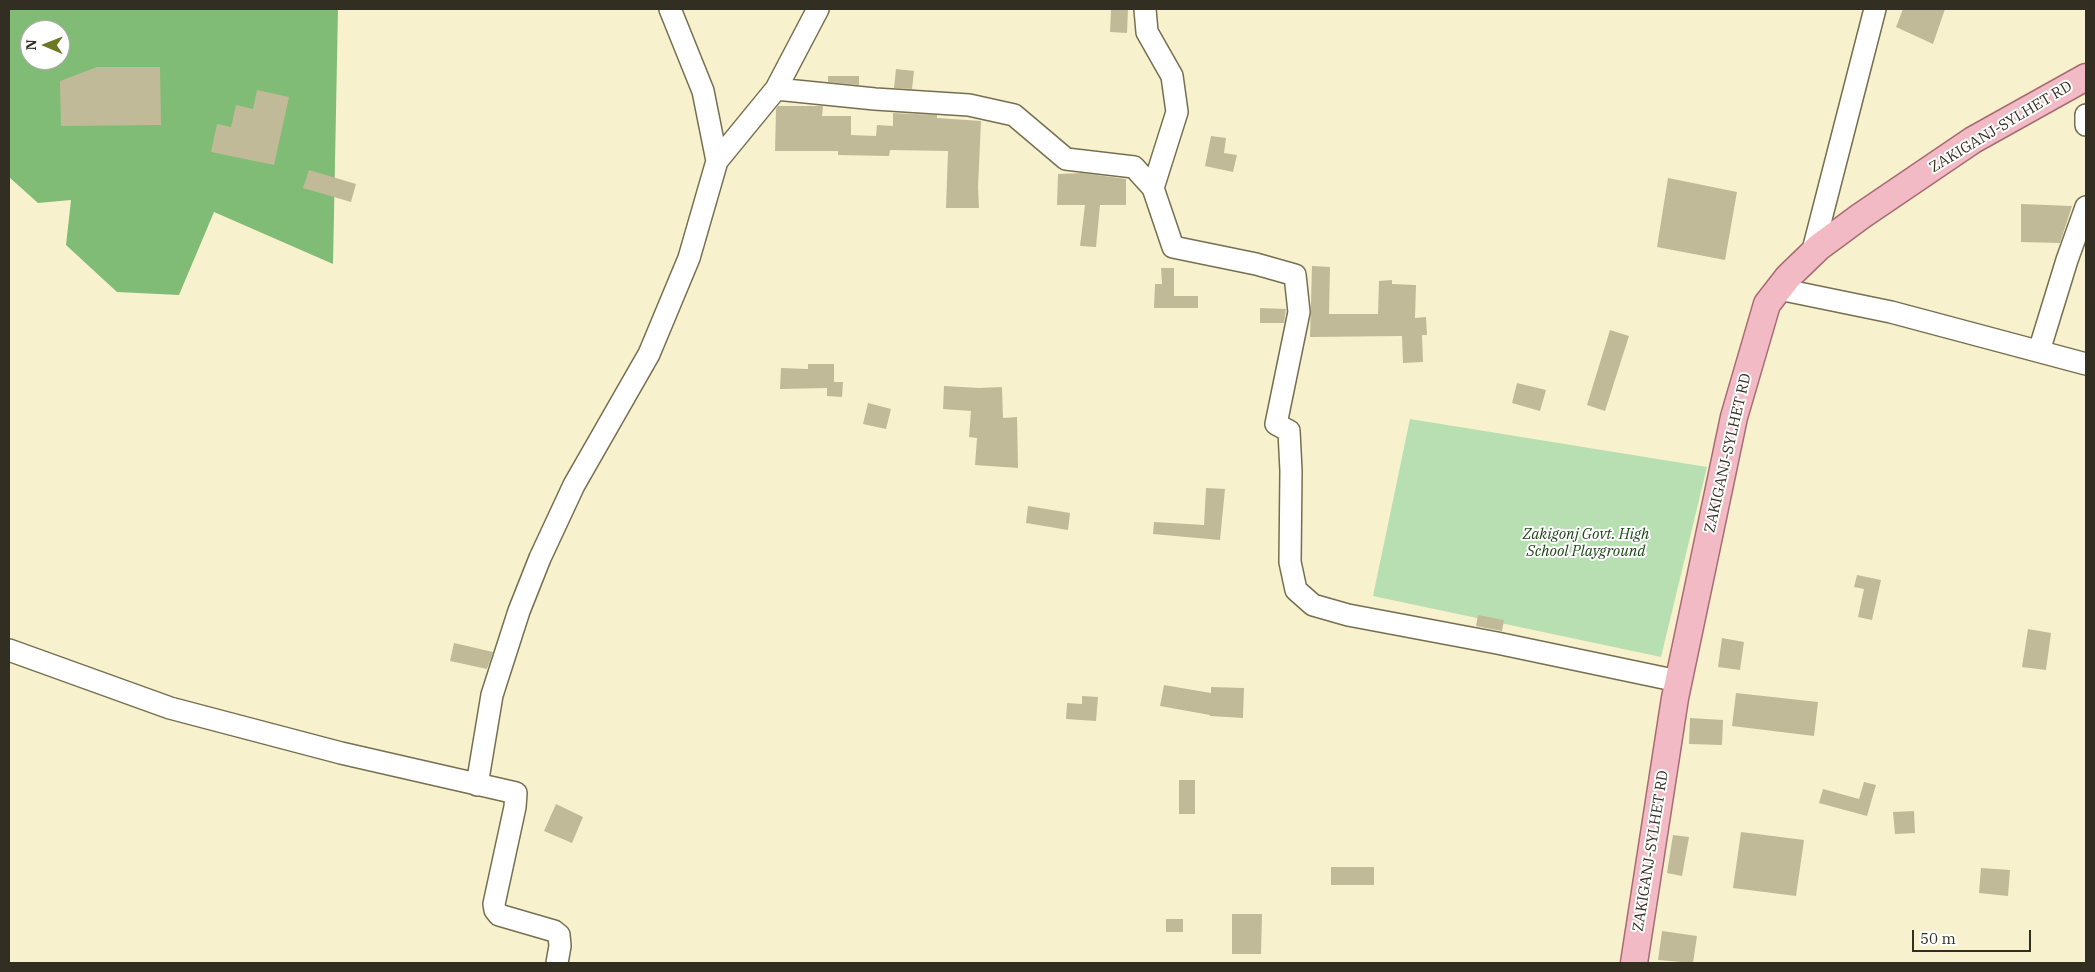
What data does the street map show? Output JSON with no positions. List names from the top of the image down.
{
  "streets": {
    "main road": ["ZAKIGANJ-SYLHET RD"]
  },
  "parks": ["Zakigonj Govt. High School Playground"],
  "scale_bar": "50 m",
  "north": "left"
}
